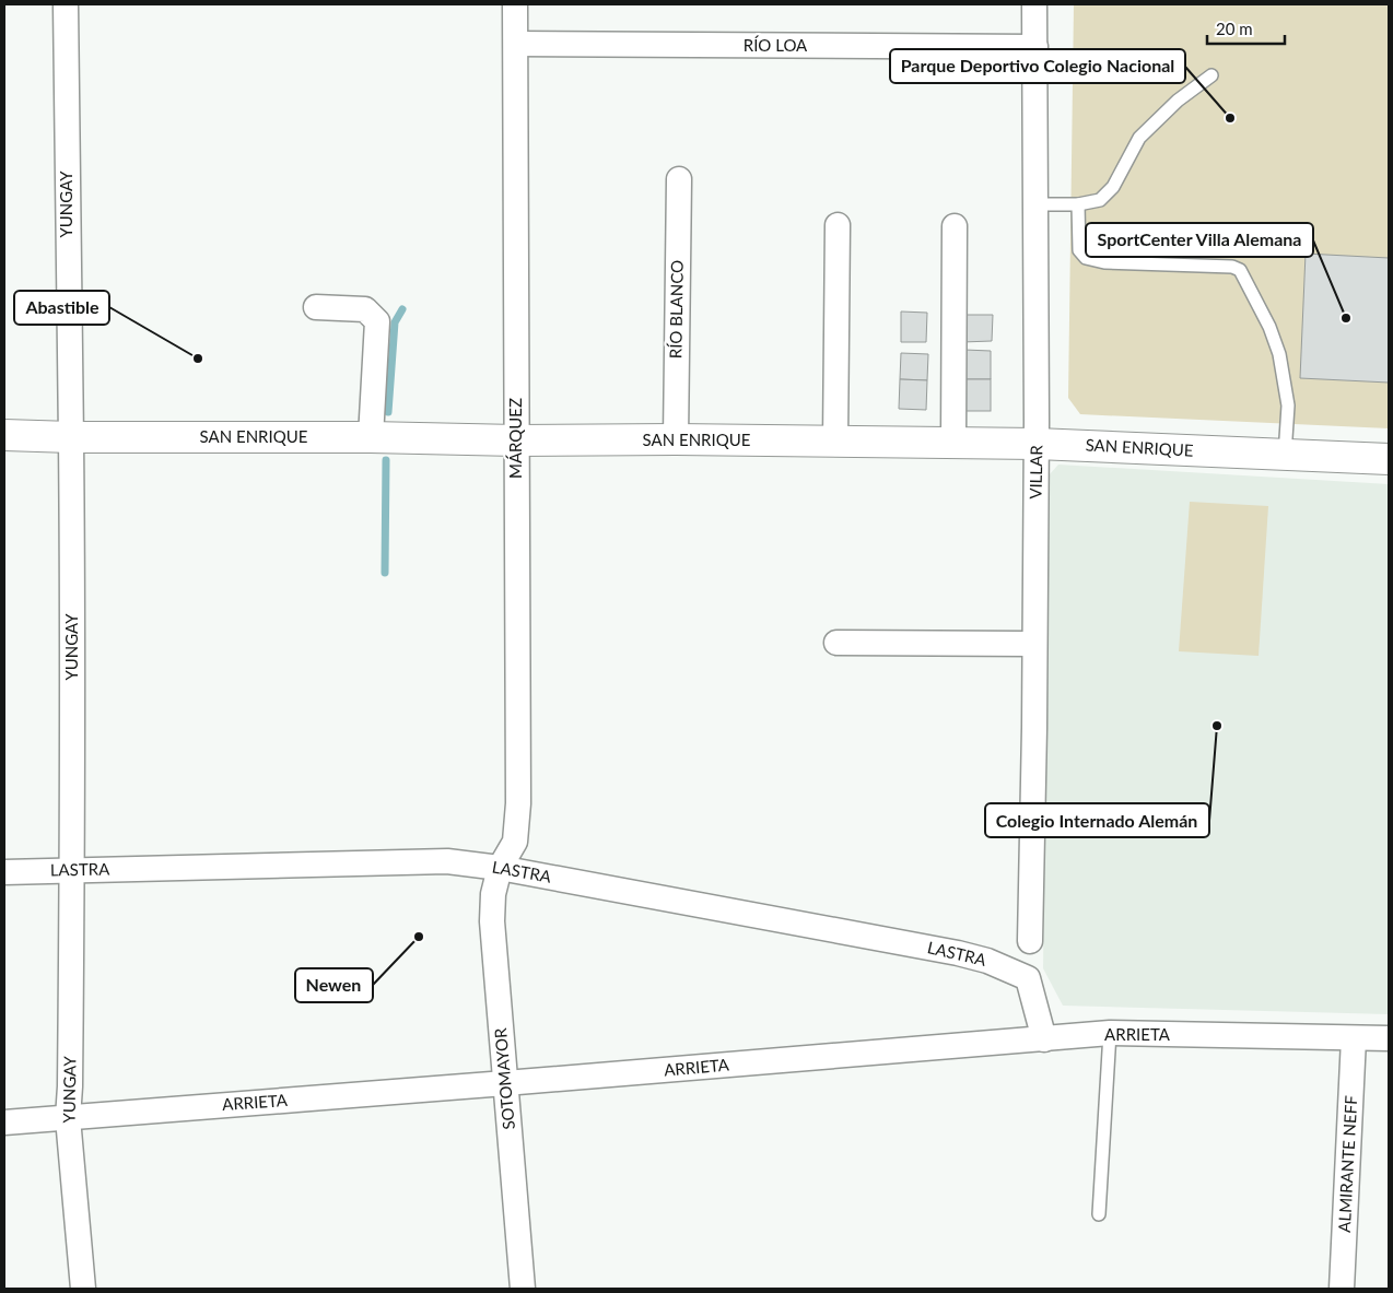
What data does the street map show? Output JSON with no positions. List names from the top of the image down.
{
  "streets": {
    "street": [
      "RÍO LOA",
      "YUNGAY",
      "RÍO BLANCO",
      "SAN ENRIQUE",
      "MÁRQUEZ",
      "VILLAR",
      "LASTRA",
      "ARRIETA",
      "SOTOMAYOR",
      "ALMIRANTE NEFF"
    ]
  },
  "crossings": [
    ["RÍO LOA", "MÁRQUEZ"],
    ["RÍO LOA", "VILLAR"],
    ["YUNGAY", "SAN ENRIQUE"],
    ["YUNGAY", "LASTRA"],
    ["YUNGAY", "ARRIETA"],
    ["RÍO BLANCO", "SAN ENRIQUE"],
    ["SAN ENRIQUE", "MÁRQUEZ"],
    ["SAN ENRIQUE", "VILLAR"],
    ["MÁRQUEZ", "LASTRA"],
    ["MÁRQUEZ", "SOTOMAYOR"],
    ["LASTRA", "ARRIETA"],
    ["LASTRA", "SOTOMAYOR"],
    ["ARRIETA", "SOTOMAYOR"],
    ["ARRIETA", "ALMIRANTE NEFF"]
  ],
  "places": [
    "Parque Deportivo Colegio Nacional",
    "SportCenter Villa Alemana",
    "Abastible",
    "Colegio Internado Alemán",
    "Newen"
  ],
  "scale_bar": "20 m"
}
